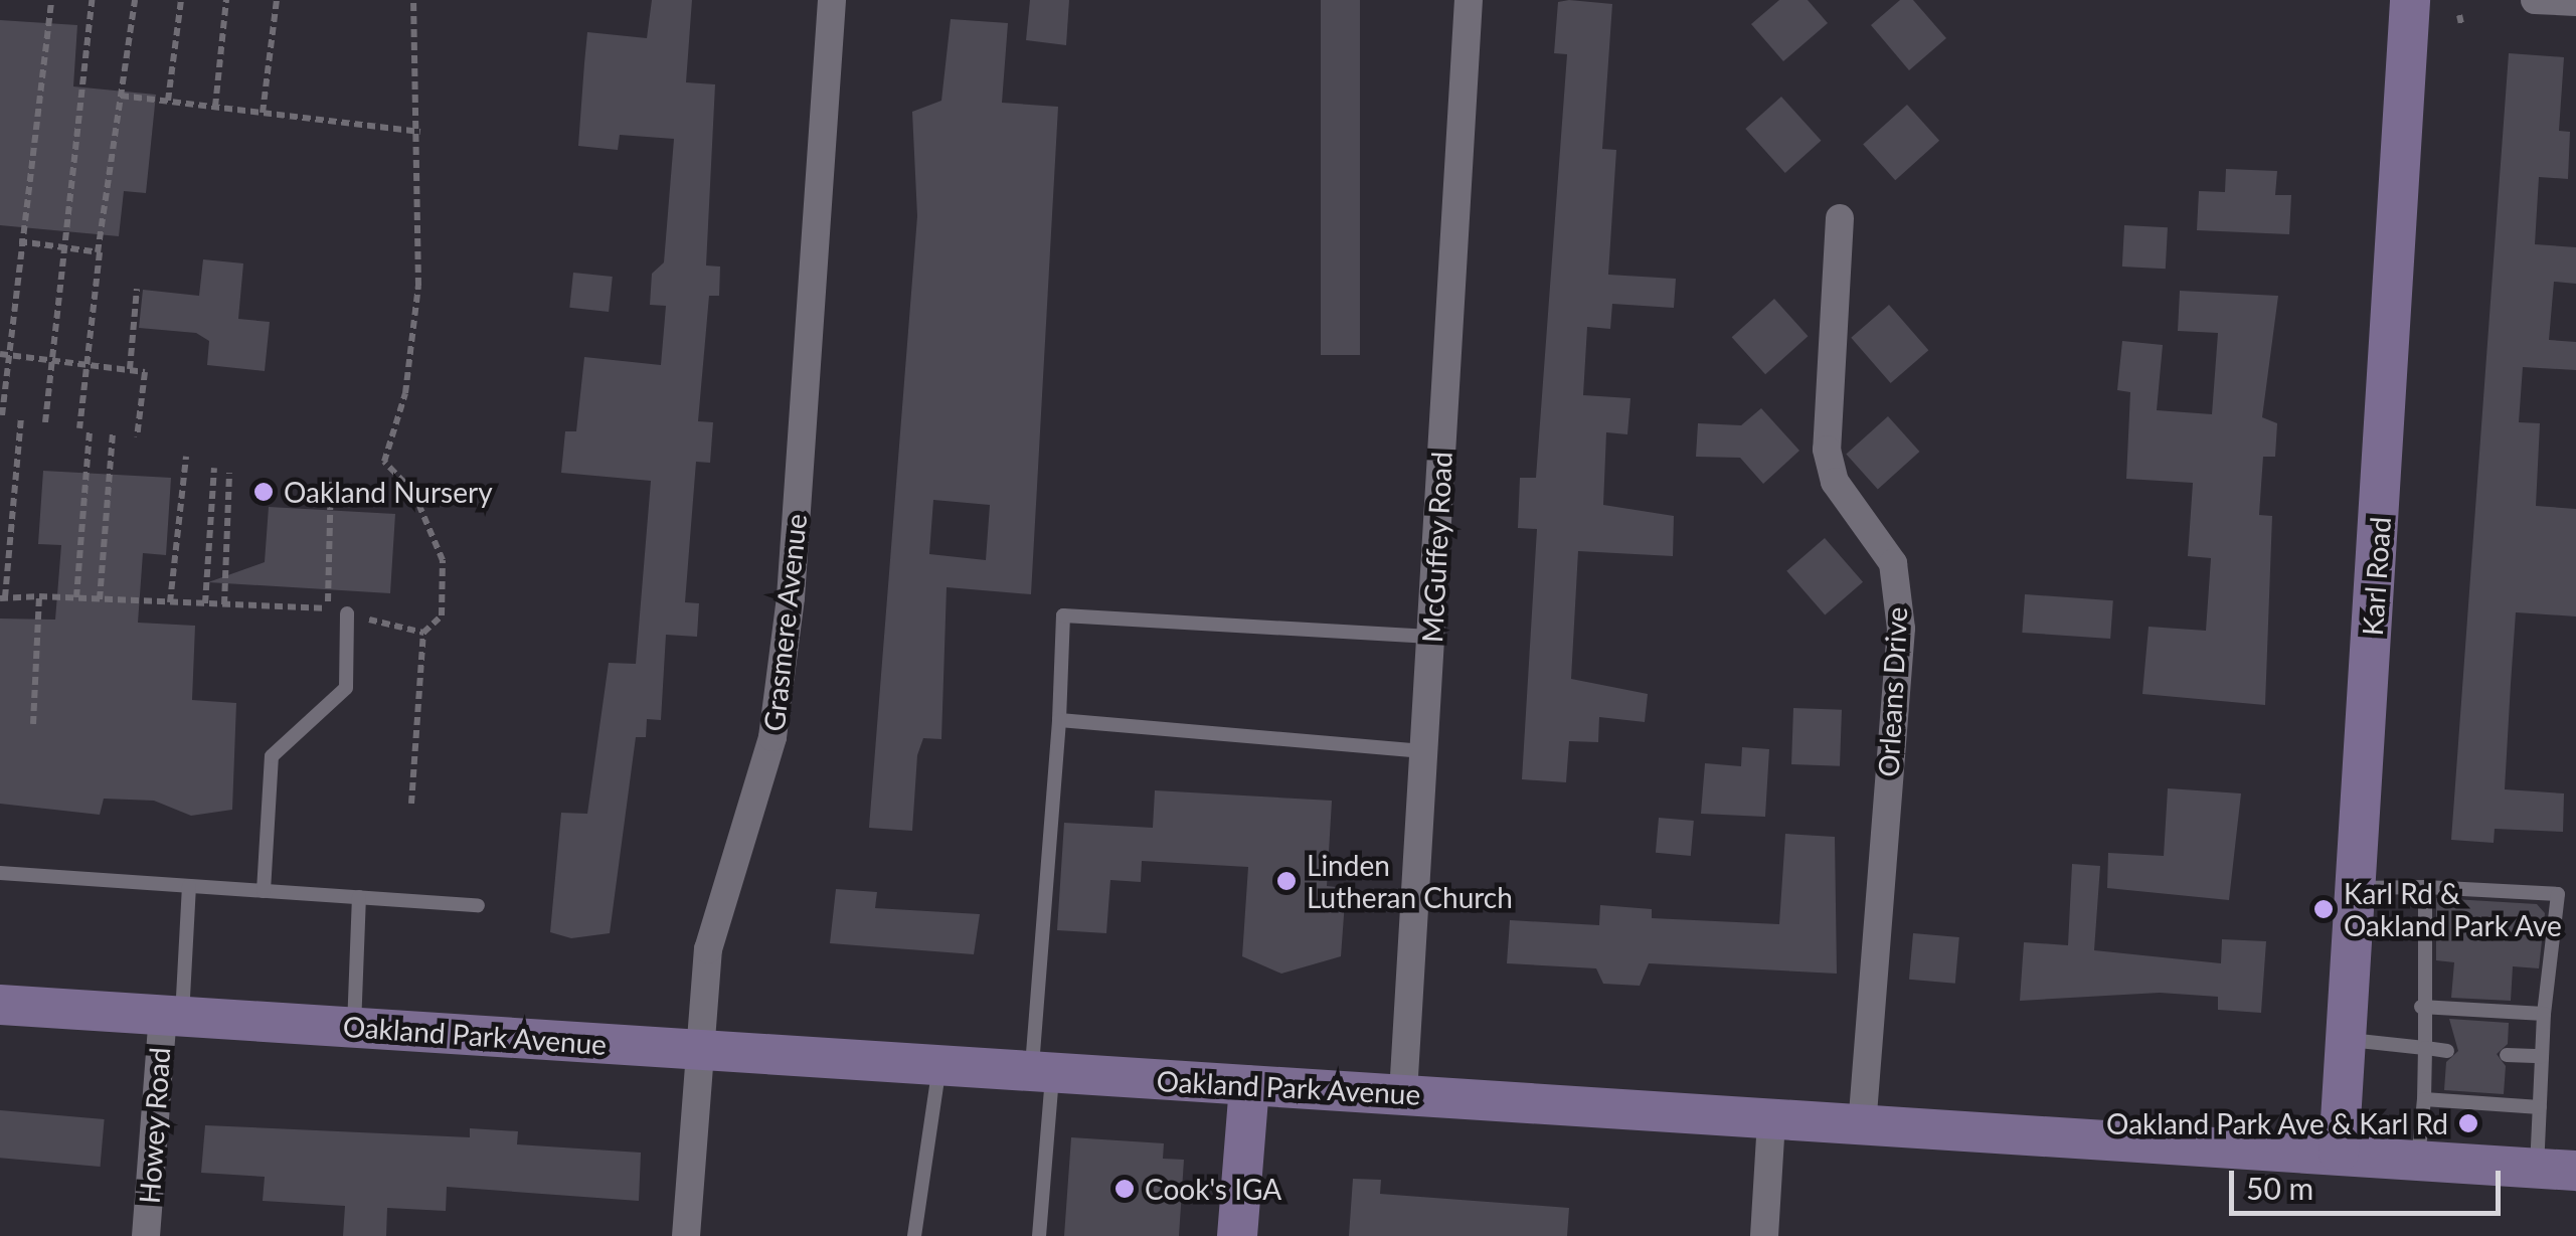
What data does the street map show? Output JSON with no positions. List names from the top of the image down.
{
  "streets": {
    "main road": ["Karl Road", "Oakland Park Avenue"],
    "street": [
      "McGuffey Road",
      "Grasmere Avenue",
      "Orleans Drive",
      "Howey Road"
    ]
  },
  "crossings": [
    ["McGuffey Road", "Oakland Park Avenue"],
    ["Karl Road", "Oakland Park Avenue"],
    ["Grasmere Avenue", "Oakland Park Avenue"],
    ["Orleans Drive", "Oakland Park Avenue"],
    ["Oakland Park Avenue", "Howey Road"]
  ],
  "places": [
    "Oakland Nursery",
    "Linden Lutheran Church",
    "Karl Rd & Oakland Park Ave",
    "Oakland Park Ave & Karl Rd",
    "Cook's IGA"
  ],
  "scale_bar": "50 m"
}
